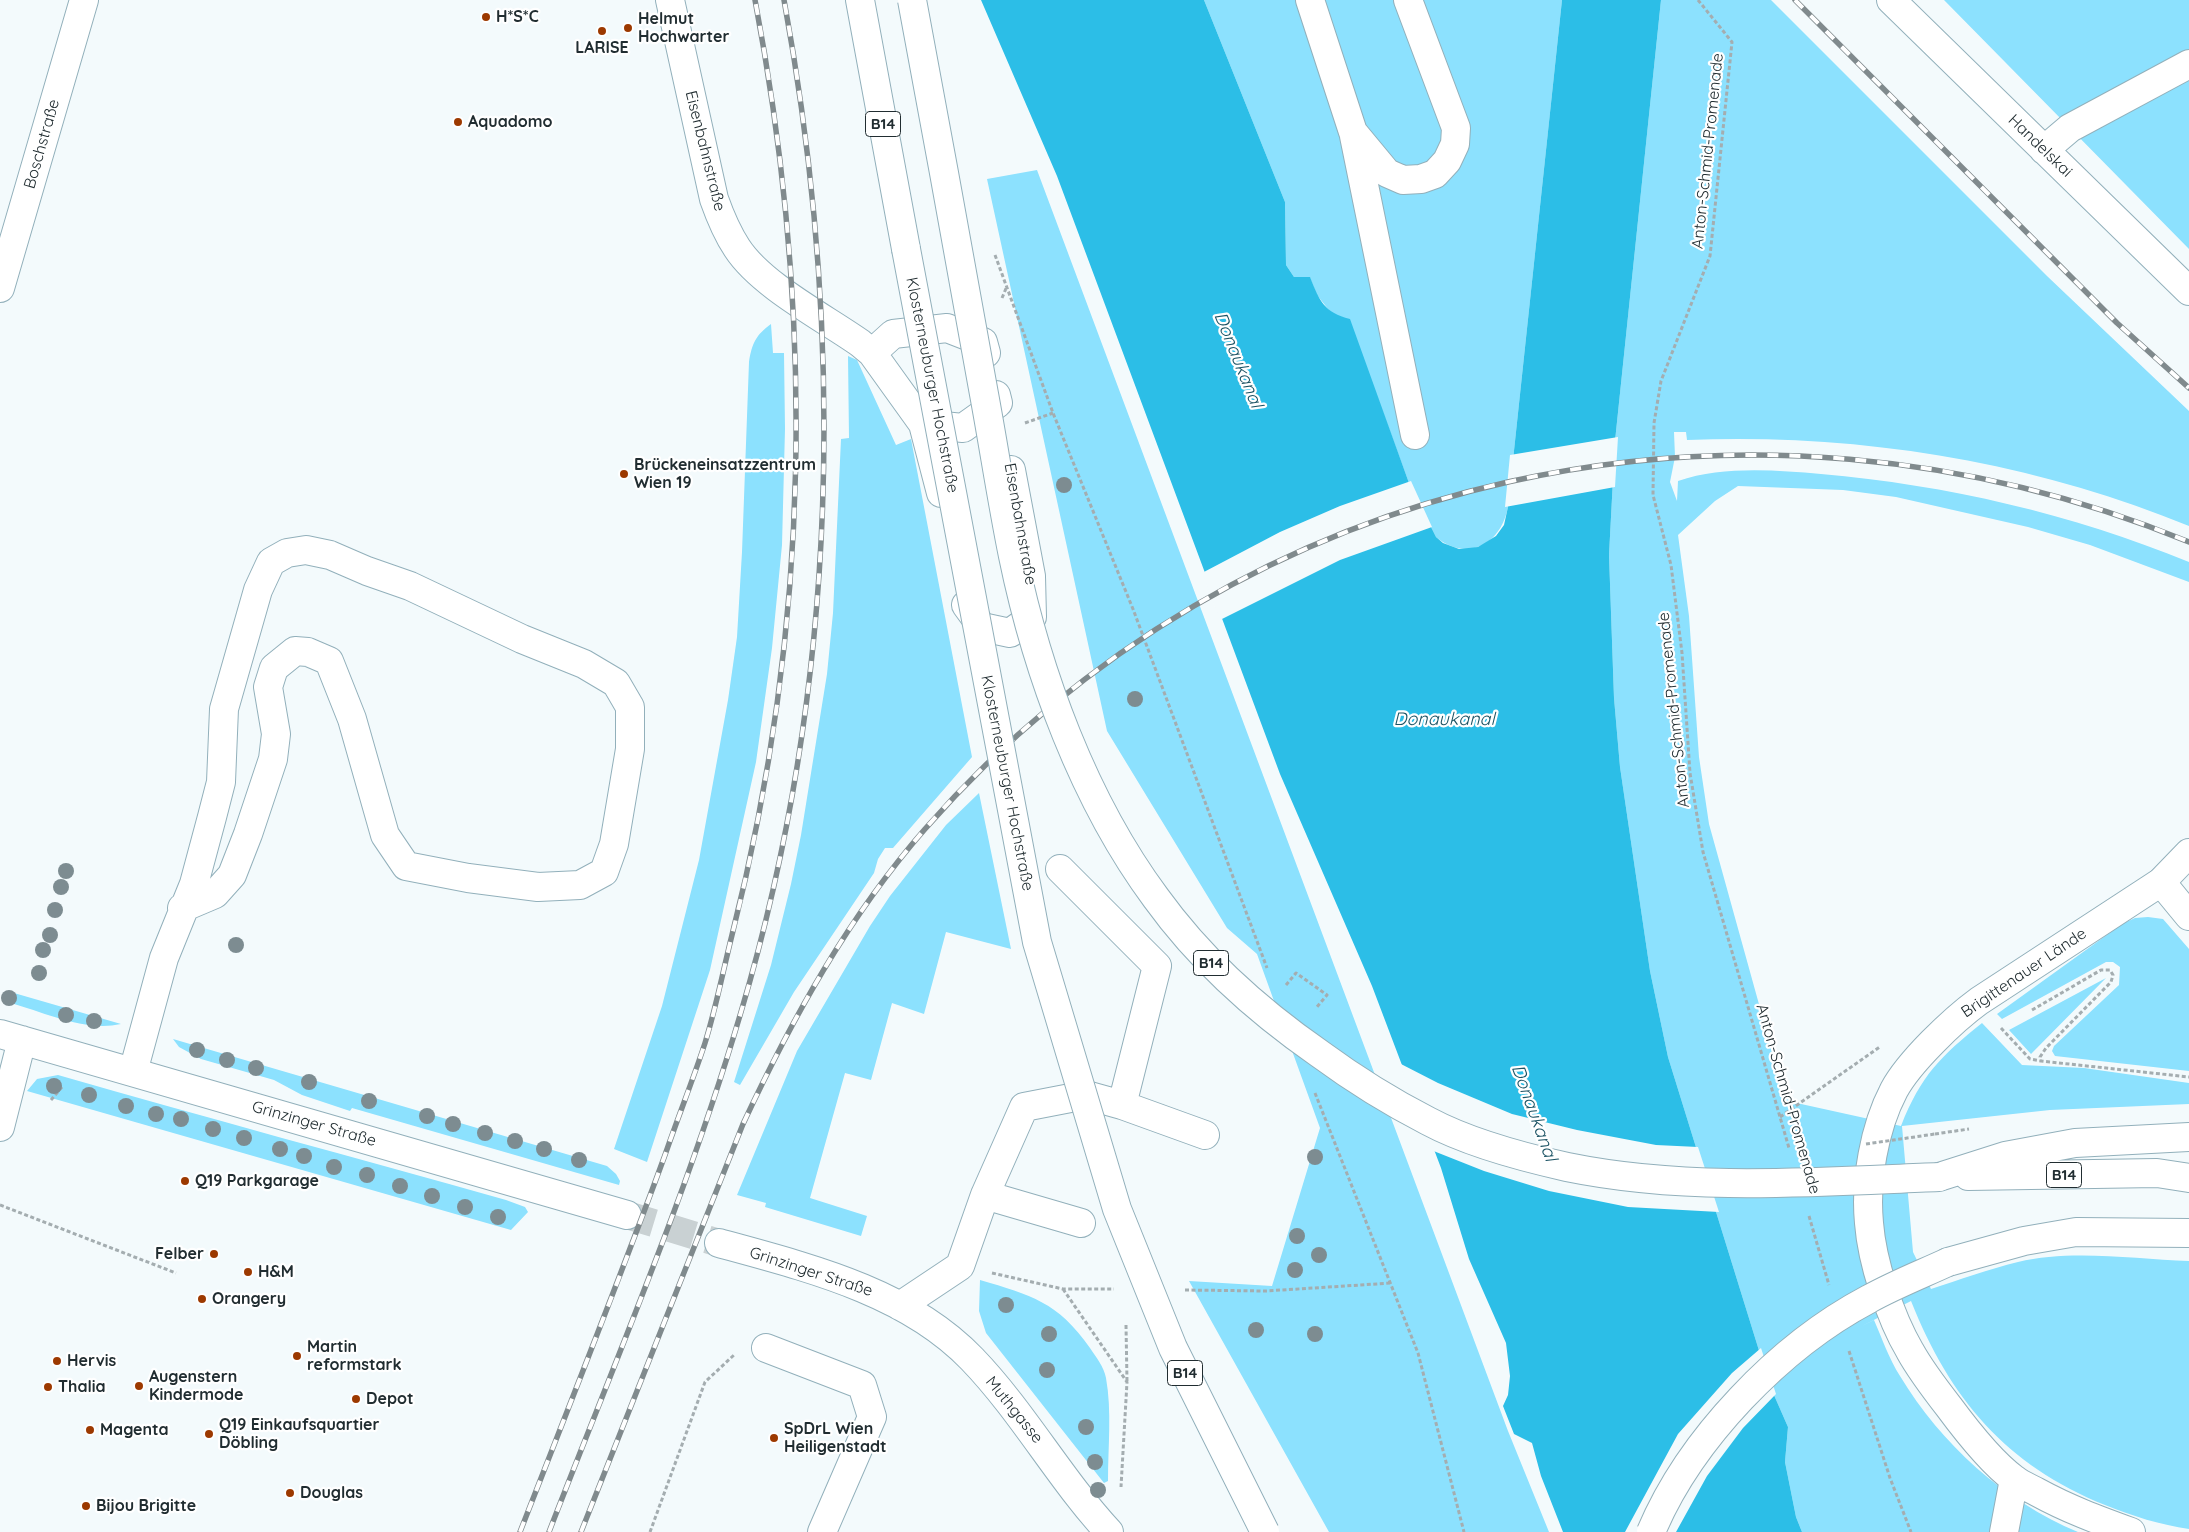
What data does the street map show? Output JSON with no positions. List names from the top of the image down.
{
  "streets": {
    "main road": [
      "B14",
      "Boschstraße",
      "Handelskai",
      "Eisenbahnstraße",
      "Klosterneuburger Hochstraße",
      "Brigittenauer Lände",
      "Grinzinger Straße",
      "Muthgasse"
    ],
    "path": ["Anton-Schmid-Promenade"]
  },
  "crossings": [
    ["Grinzinger Straße", "Muthgasse"]
  ],
  "water": ["Donaukanal"],
  "places": [
    "H*S*C",
    "Helmut Hochwarter",
    "LARISE",
    "Aquadomo",
    "Brückeneinsatzzentrum Wien 19",
    "Q19 Parkgarage",
    "Felber",
    "H&M",
    "Orangery",
    "Martin reformstark",
    "Hervis",
    "Augenstern Kindermode",
    "Thalia",
    "Depot",
    "Magenta",
    "Q19 Einkaufsquartier Döbling",
    "SpDrL Wien Heiligenstadt",
    "Douglas",
    "Bijou Brigitte"
  ]
}
